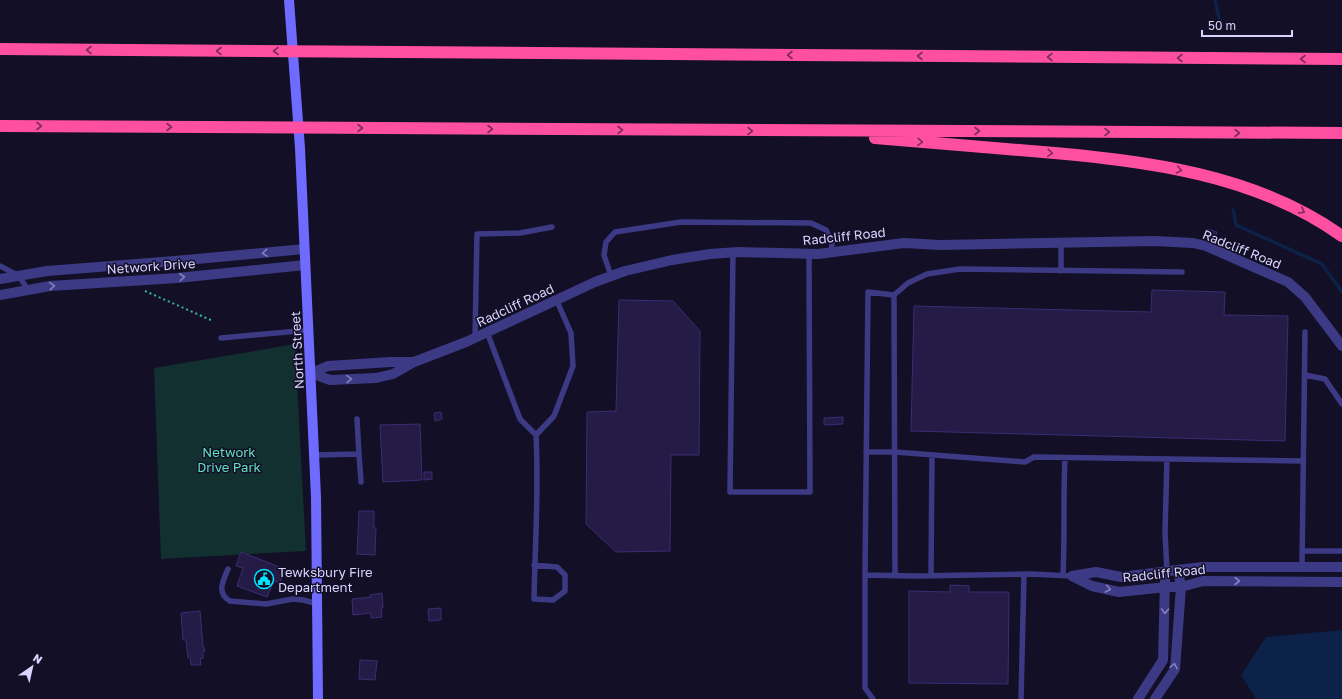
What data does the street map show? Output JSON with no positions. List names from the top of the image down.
{
  "streets": {
    "main road": ["North Street"],
    "street": ["Radcliff Road", "Network Drive"]
  },
  "crossings": [
    ["Radcliff Road", "North Street"],
    ["Network Drive", "North Street"]
  ],
  "parks": ["Network Drive Park"],
  "places": {
    "public building": ["Tewksbury Fire Department"]
  },
  "scale_bar": "50 m",
  "north": "top right"
}
